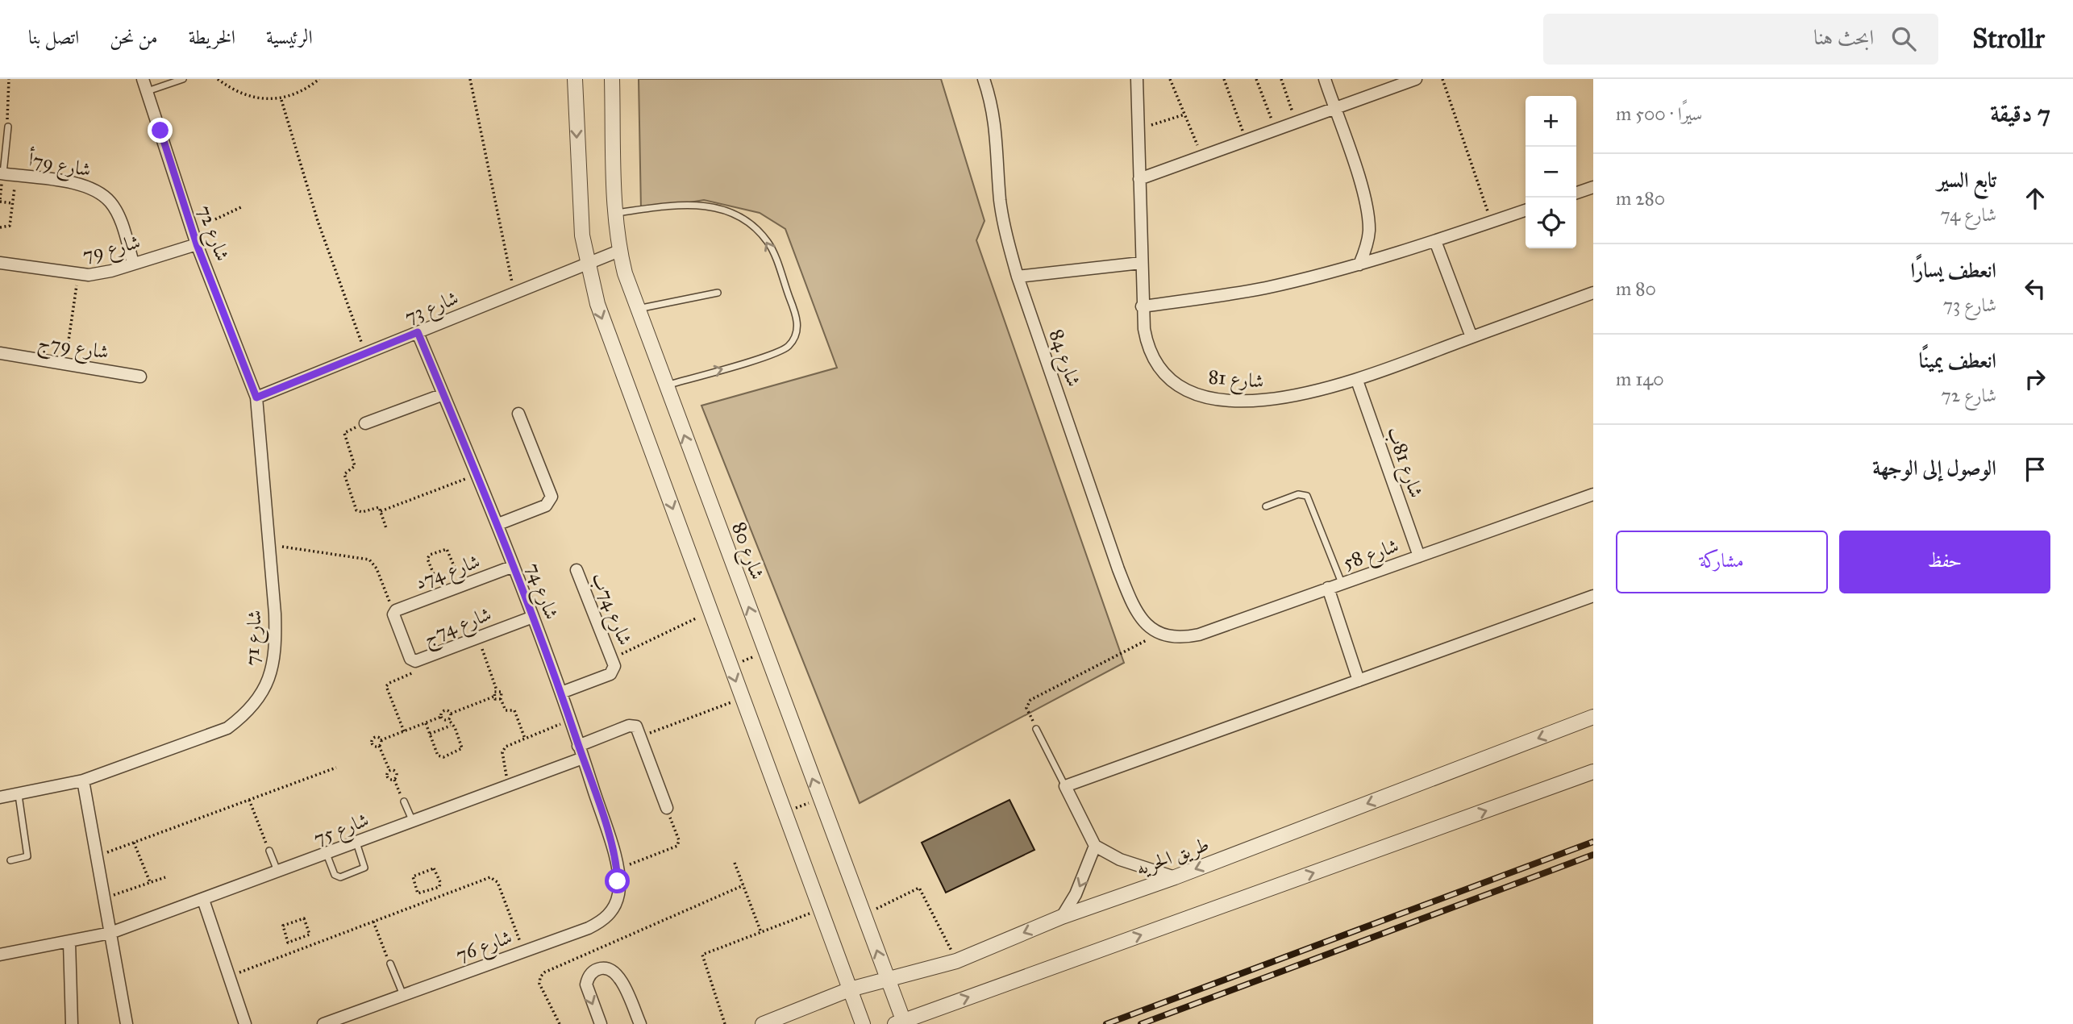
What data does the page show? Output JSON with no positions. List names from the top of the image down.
{
  "streets": {
    "street": [
      "شارع 79أ",
      "شارع 72",
      "شارع 79",
      "شارع 73",
      "شارع 79ج",
      "شارع 84",
      "شارع 81",
      "شارع 81ب",
      "شارع 80",
      "شارع 58",
      "شارع 74د",
      "شارع 74",
      "شارع 74ب",
      "شارع 74ج",
      "شارع 71",
      "شارع 75",
      "طريق الحريه",
      "شارع 76"
    ]
  },
  "crossings": [
    ["شارع 79أ", "شارع 79"],
    ["شارع 72", "شارع 79"],
    ["شارع 72", "شارع 73"],
    ["شارع 72", "شارع 71"],
    ["شارع 73", "شارع 80"],
    ["شارع 73", "شارع 74"],
    ["شارع 73", "شارع 71"],
    ["شارع 84", "شارع 58"],
    ["شارع 81", "شارع 81ب"],
    ["شارع 81ب", "شارع 58"],
    ["شارع 80", "طريق الحريه"],
    ["شارع 74د", "شارع 74"],
    ["شارع 74د", "شارع 74ج"],
    ["شارع 74", "شارع 74ب"],
    ["شارع 74", "شارع 74ج"],
    ["شارع 74", "شارع 75"],
    ["شارع 74", "شارع 76"]
  ],
  "page": {
    "header": "Strollr",
    "search": "ابحث هنا",
    "nav": [
      "الرئيسية",
      "الخريطة",
      "من نحن",
      "اتصل بنا"
    ],
    "heading": ["7 دقيقة", "سيرًا · 500 m"],
    "map_buttons": ["+", "−"],
    "list": [
      ["تابع السير", "شارع 74", "280 m"],
      ["انعطف يسارًا", "شارع 73", "80 m"],
      ["انعطف يمينًا", "شارع 72", "140 m"],
      "الوصول إلى الوجهة"
    ],
    "buttons": ["حفظ", "مشاركة"]
  }
}
